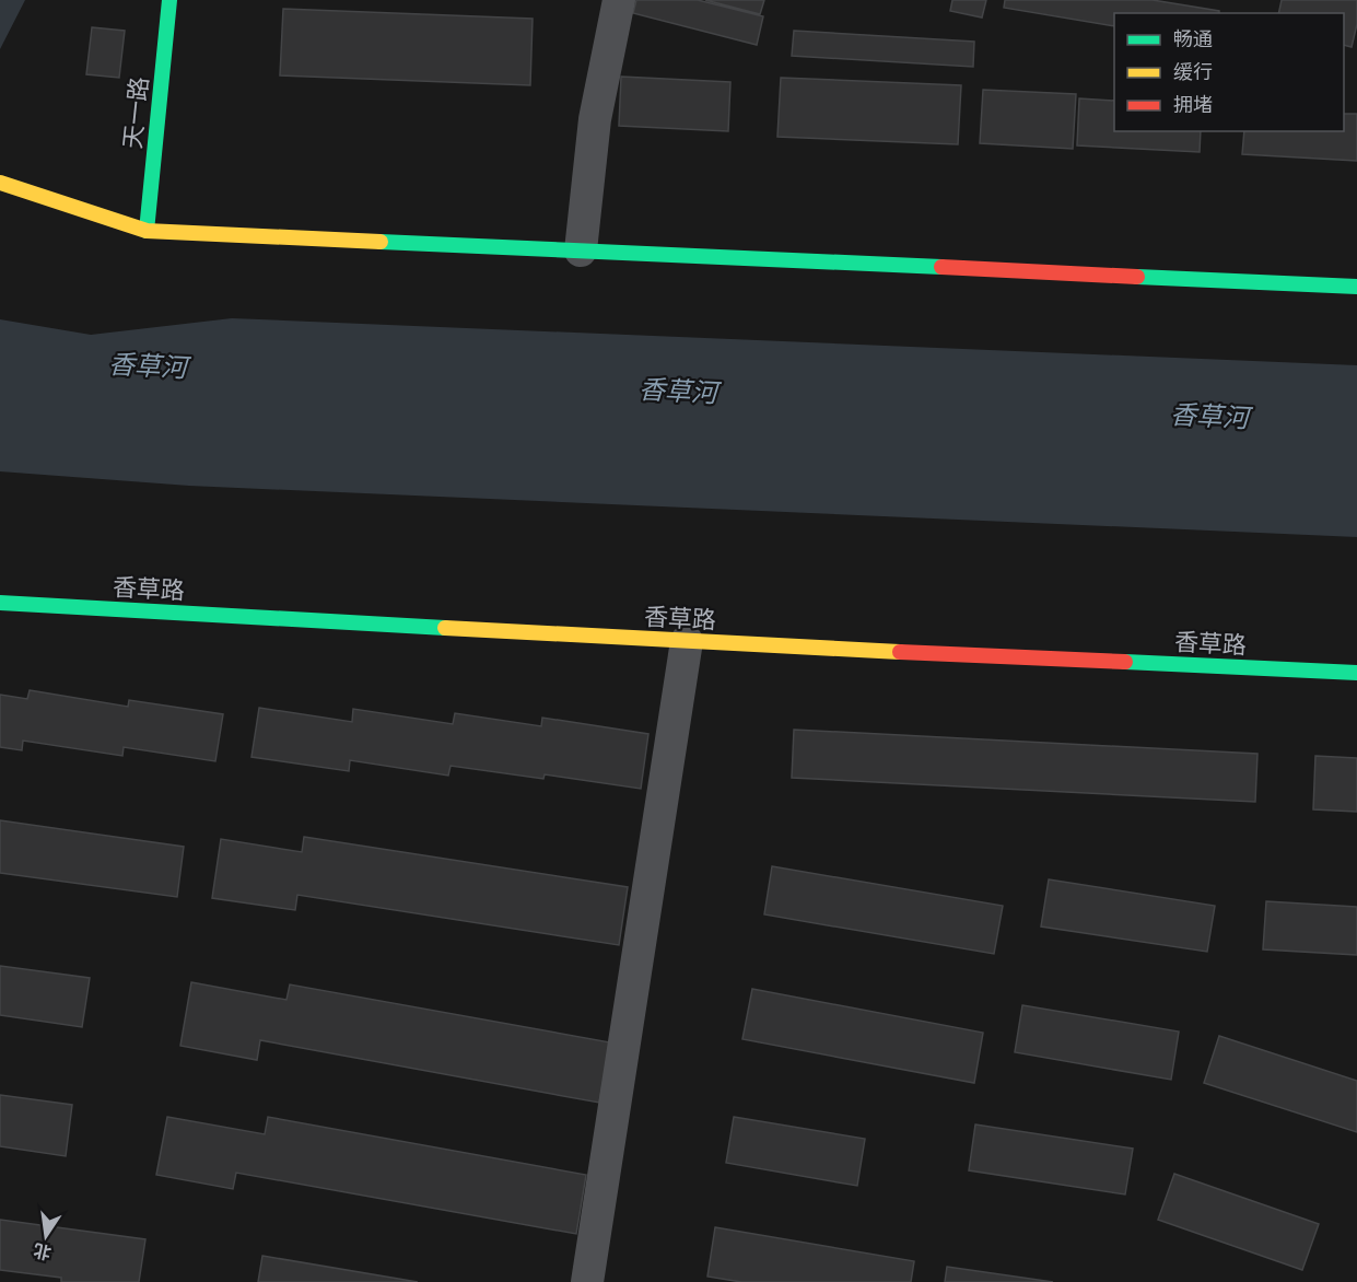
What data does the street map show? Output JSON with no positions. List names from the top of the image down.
{
  "streets": {
    "street": ["天一路", "香草路"]
  },
  "water": ["香草河"],
  "legend": ["畅通", "缓行", "拥堵"],
  "north": "bottom"
}
